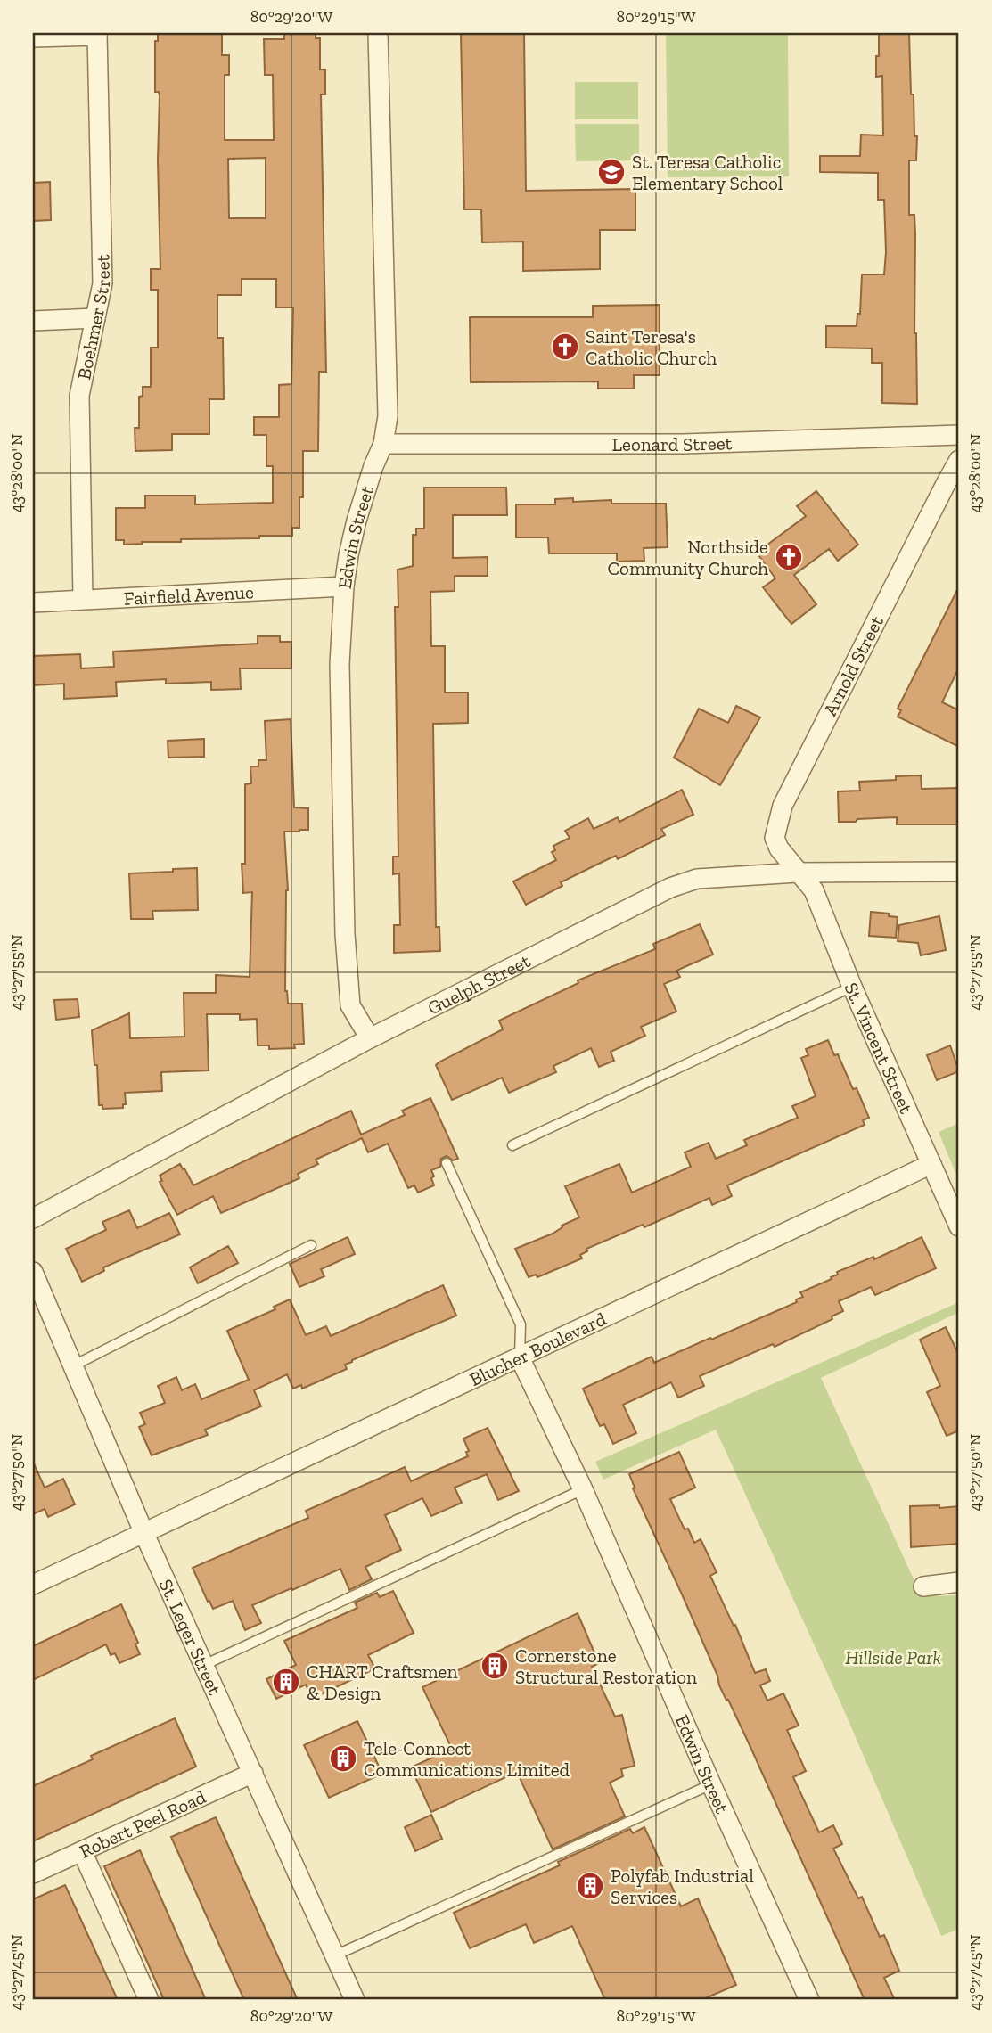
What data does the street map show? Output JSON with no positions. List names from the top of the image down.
{
  "streets": {
    "street": [
      "Boehmer Street",
      "Leonard Street",
      "Edwin Street",
      "Fairfield Avenue",
      "Arnold Street",
      "Guelph Street",
      "St. Vincent Street",
      "Blucher Boulevard",
      "St. Leger Street",
      "Robert Peel Road"
    ]
  },
  "crossings": [
    ["Boehmer Street", "Fairfield Avenue"],
    ["Leonard Street", "Edwin Street"],
    ["Edwin Street", "Fairfield Avenue"],
    ["Edwin Street", "Guelph Street"],
    ["Edwin Street", "Blucher Boulevard"],
    ["Arnold Street", "Guelph Street"],
    ["Arnold Street", "St. Vincent Street"],
    ["Guelph Street", "St. Vincent Street"],
    ["St. Vincent Street", "Blucher Boulevard"],
    ["Blucher Boulevard", "St. Leger Street"],
    ["St. Leger Street", "Robert Peel Road"]
  ],
  "parks": ["Hillside Park"],
  "places": {
    "school or university": ["St. Teresa Catholic Elementary School"],
    "church": ["Saint Teresa's Catholic Church", "Northside Community Church"],
    "building": [
      "Cornerstone Structural Restoration",
      "CHART Craftsmen & Design",
      "Tele-Connect Communications Limited",
      "Polyfab Industrial Services"
    ]
  },
  "coordinates": [
    "80°29'20\"W",
    "80°29'15\"W",
    "43°28'00\"N",
    "43°27'55\"N",
    "43°27'50\"N",
    "43°27'45\"N"
  ]
}
